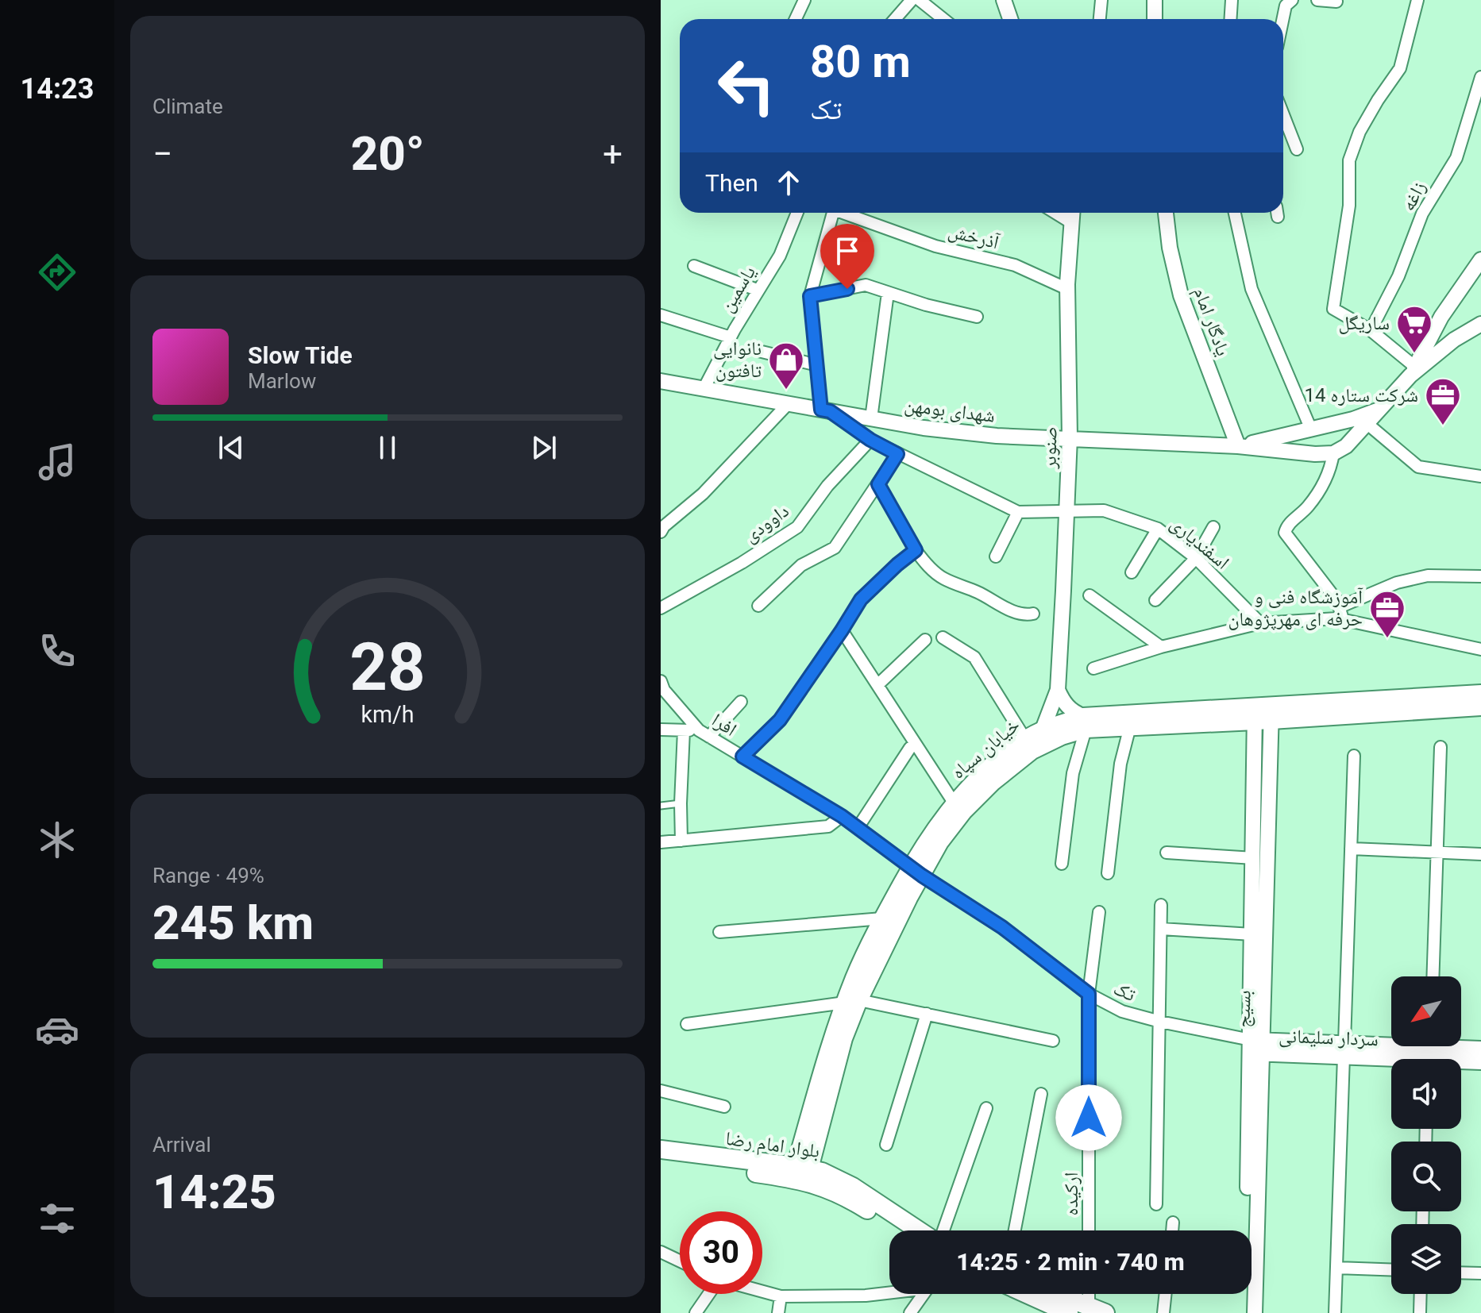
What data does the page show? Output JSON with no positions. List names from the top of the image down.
{
  "streets": {
    "main road": ["خیابان سپاه", "بلوار امام رضا"],
    "street": [
      "زاغه",
      "آذرخش",
      "یاسمین",
      "یادگار امام",
      "شهدای بومهن",
      "صنوبر",
      "داوودی",
      "اسفندیاری",
      "افرا",
      "تک",
      "بسیج",
      "سردار سلیمانی",
      "ارکیده"
    ]
  },
  "crossings": [
    ["آذرخش", "صنوبر"],
    ["یاسمین", "شهدای بومهن"],
    ["یادگار امام", "شهدای بومهن"],
    ["شهدای بومهن", "صنوبر"],
    ["شهدای بومهن", "اسفندیاری"],
    ["صنوبر", "اسفندیاری"],
    ["صنوبر", "خیابان سپاه"],
    ["داوودی", "اسفندیاری"],
    ["افرا", "خیابان سپاه"],
    ["افرا", "تک"],
    ["خیابان سپاه", "تک"],
    ["خیابان سپاه", "بسیج"],
    ["خیابان سپاه", "بلوار امام رضا"],
    ["تک", "بسیج"],
    ["تک", "سردار سلیمانی"],
    ["تک", "ارکیده"],
    ["بسیج", "سردار سلیمانی"]
  ],
  "places": {
    "supermarket": ["ساریگل"],
    "shop": ["نانوایی تافتون"],
    "office": ["شرکت ستاره 14", "آموزشگاه فنی و حرفه ای مهرپژوهان"]
  },
  "north": "bottom left",
  "page": {
    "tabs": "14:23",
    "tile": [
      "Climate",
      ["Range · 49%", "245 km"],
      ["Arrival", "14:25"]
    ],
    "turn": ["80 m", "تک"],
    "heat": ["−", "20°", "+"],
    "then": "Then",
    "song": ["Slow Tide", "Marlow"],
    "limit": "30",
    "trip": "14:25 · 2 min · 740 m",
    "gauge": ["28", "km/h"]
  }
}
